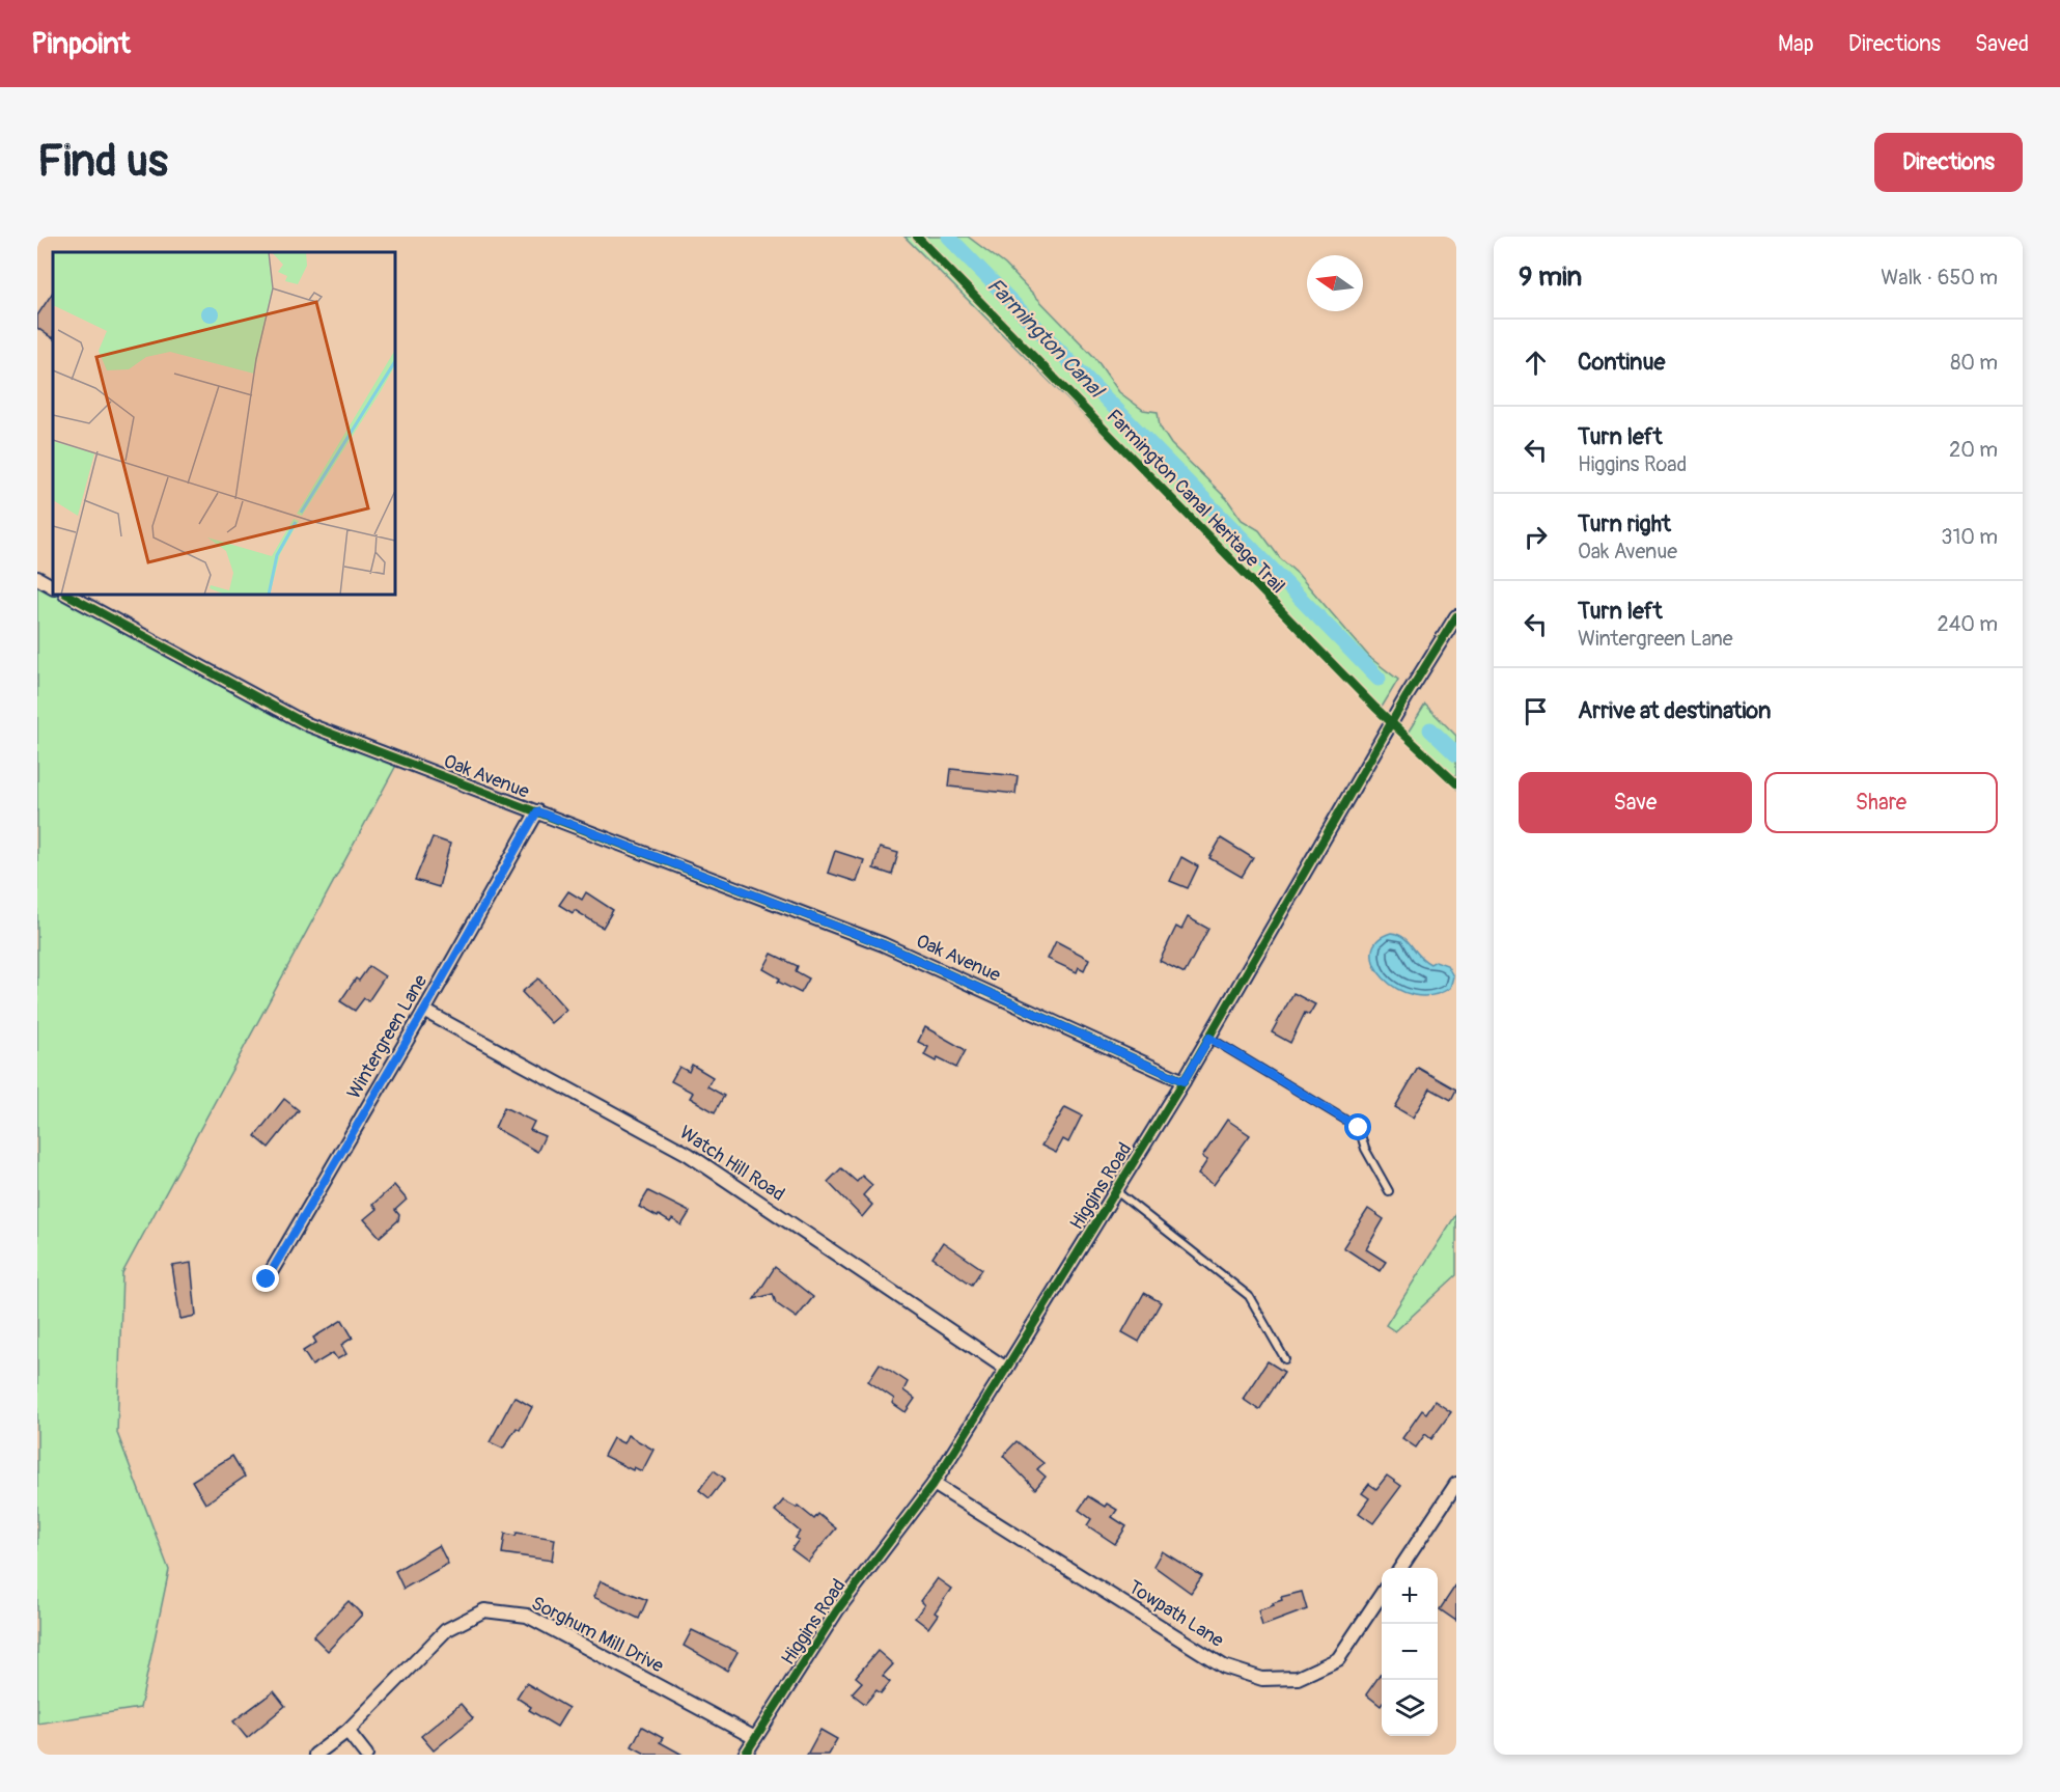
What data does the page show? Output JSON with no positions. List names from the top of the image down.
{
  "streets": {
    "street": [
      "Oak Avenue",
      "Wintergreen Lane",
      "Watch Hill Road",
      "Higgins Road",
      "Towpath Lane",
      "Sorghum Mill Drive"
    ],
    "cycle path": ["Farmington Canal Heritage Trail"]
  },
  "crossings": [
    ["Oak Avenue", "Wintergreen Lane"],
    ["Oak Avenue", "Higgins Road"],
    ["Wintergreen Lane", "Watch Hill Road"],
    ["Watch Hill Road", "Higgins Road"],
    ["Higgins Road", "Towpath Lane"],
    ["Higgins Road", "Sorghum Mill Drive"]
  ],
  "water": ["Farmington Canal"],
  "north": "left",
  "page": {
    "header": "Pinpoint",
    "nav": ["Map", "Directions", "Saved"],
    "buttons": [
      "Directions",
      ["Save", "Share"]
    ],
    "title": "Find us",
    "heading": ["9 min", "Walk · 650 m"],
    "list": [
      ["Continue", "80 m"],
      ["Turn left", "Higgins Road", "20 m"],
      ["Turn right", "Oak Avenue", "310 m"],
      ["Turn left", "Wintergreen Lane", "240 m"],
      "Arrive at destination"
    ],
    "map_buttons": ["+", "−"]
  }
}
